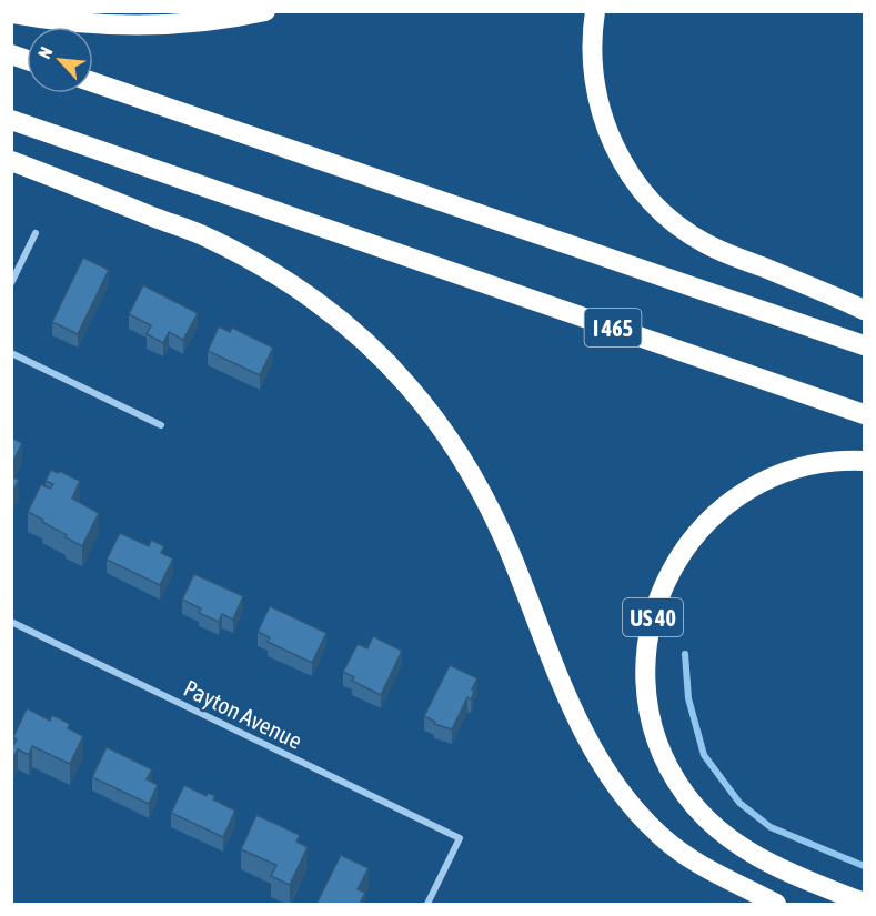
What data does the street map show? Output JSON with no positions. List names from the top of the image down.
{
  "streets": {
    "highway": ["I 465", "US 40"],
    "street": ["Payton Avenue"]
  },
  "north": "top left"
}
